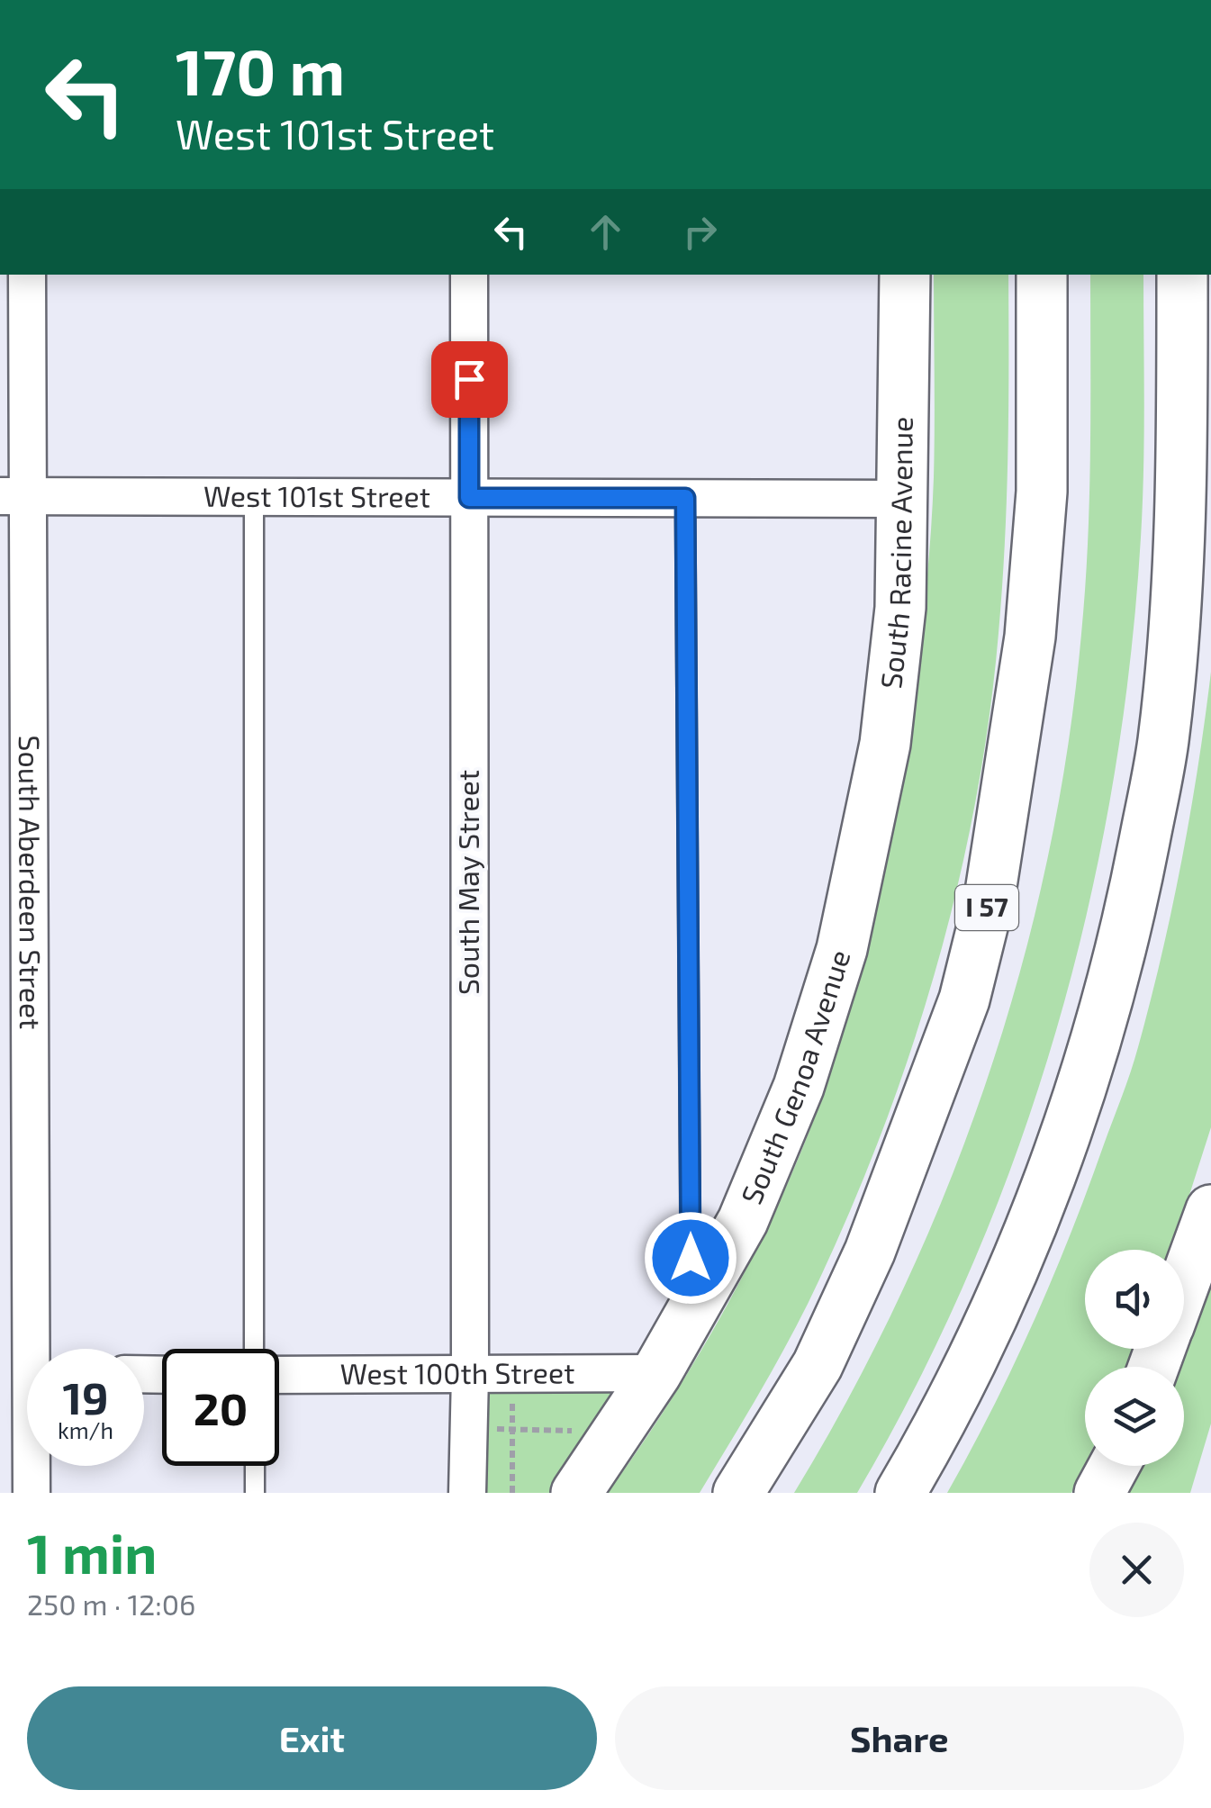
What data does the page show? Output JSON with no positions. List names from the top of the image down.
{
  "streets": {
    "main road": ["South Racine Avenue", "I 57", "South Genoa Avenue"],
    "street": [
      "West 101st Street",
      "South Aberdeen Street",
      "South May Street",
      "West 100th Street"
    ]
  },
  "crossings": [
    ["West 101st Street", "South Racine Avenue"],
    ["West 101st Street", "South Aberdeen Street"],
    ["West 101st Street", "South May Street"],
    ["South Racine Avenue", "South Genoa Avenue"],
    ["South May Street", "West 100th Street"],
    ["South Genoa Avenue", "West 100th Street"]
  ],
  "page": {
    "turn": ["170 m", "West 101st Street"],
    "speed": "19 km/h",
    "limit": "20",
    "heading": ["1 min", "250 m · 12:06"],
    "buttons": ["Exit", "Share"]
  }
}
